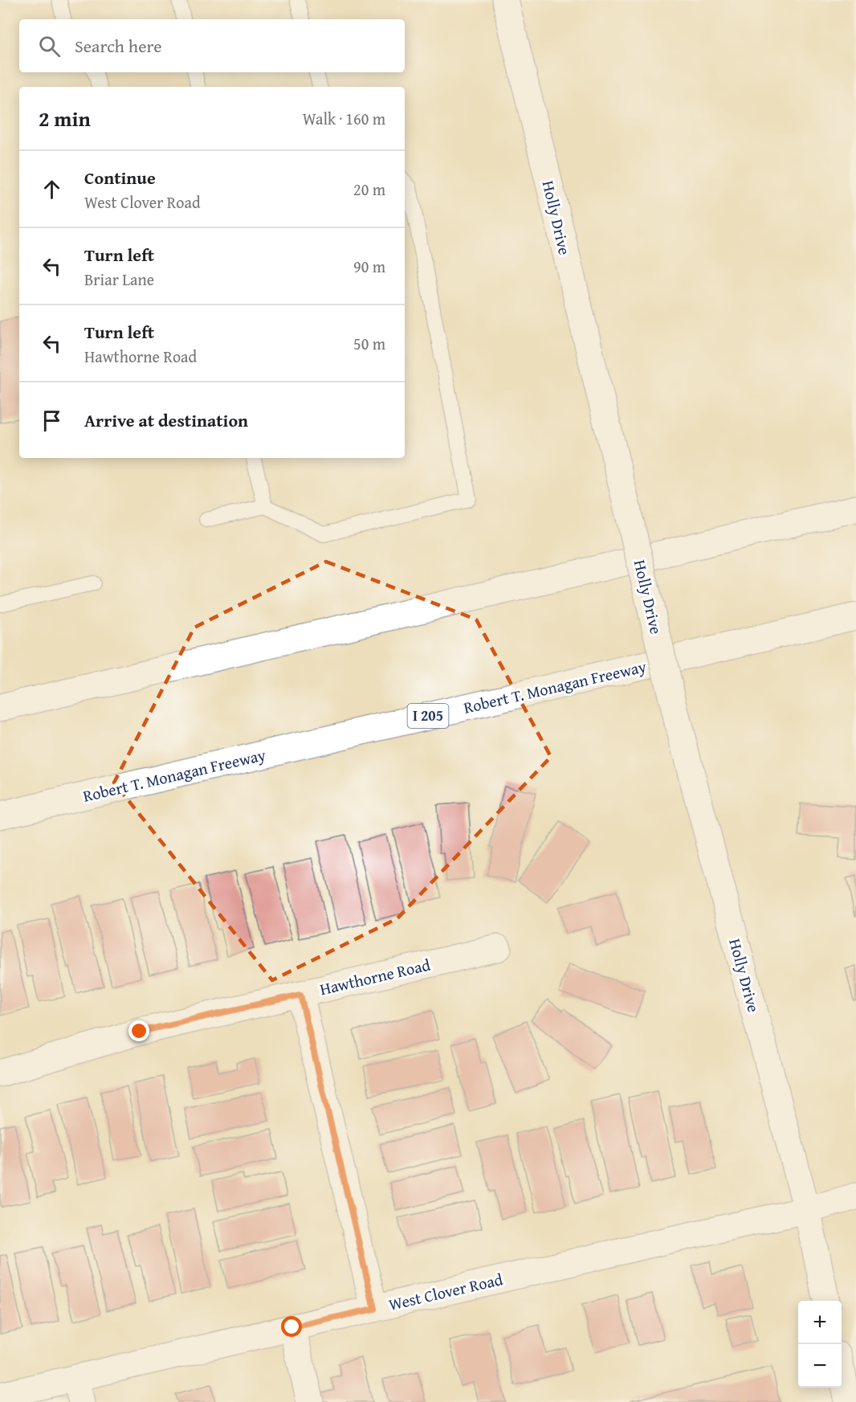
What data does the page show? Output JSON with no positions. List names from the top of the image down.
{
  "streets": {
    "main road": [
      "Holly Drive",
      "Robert T. Monagan Freeway",
      "I 205",
      "Hawthorne Road",
      "West Clover Road"
    ]
  },
  "crossings": [
    ["Holly Drive", "West Clover Road"]
  ],
  "page": {
    "search": "Search here",
    "heading": ["2 min", "Walk · 160 m"],
    "list": [
      ["Continue", "West Clover Road", "20 m"],
      ["Turn left", "Briar Lane", "90 m"],
      ["Turn left", "Hawthorne Road", "50 m"],
      "Arrive at destination"
    ],
    "map_buttons": ["+", "−"]
  }
}
